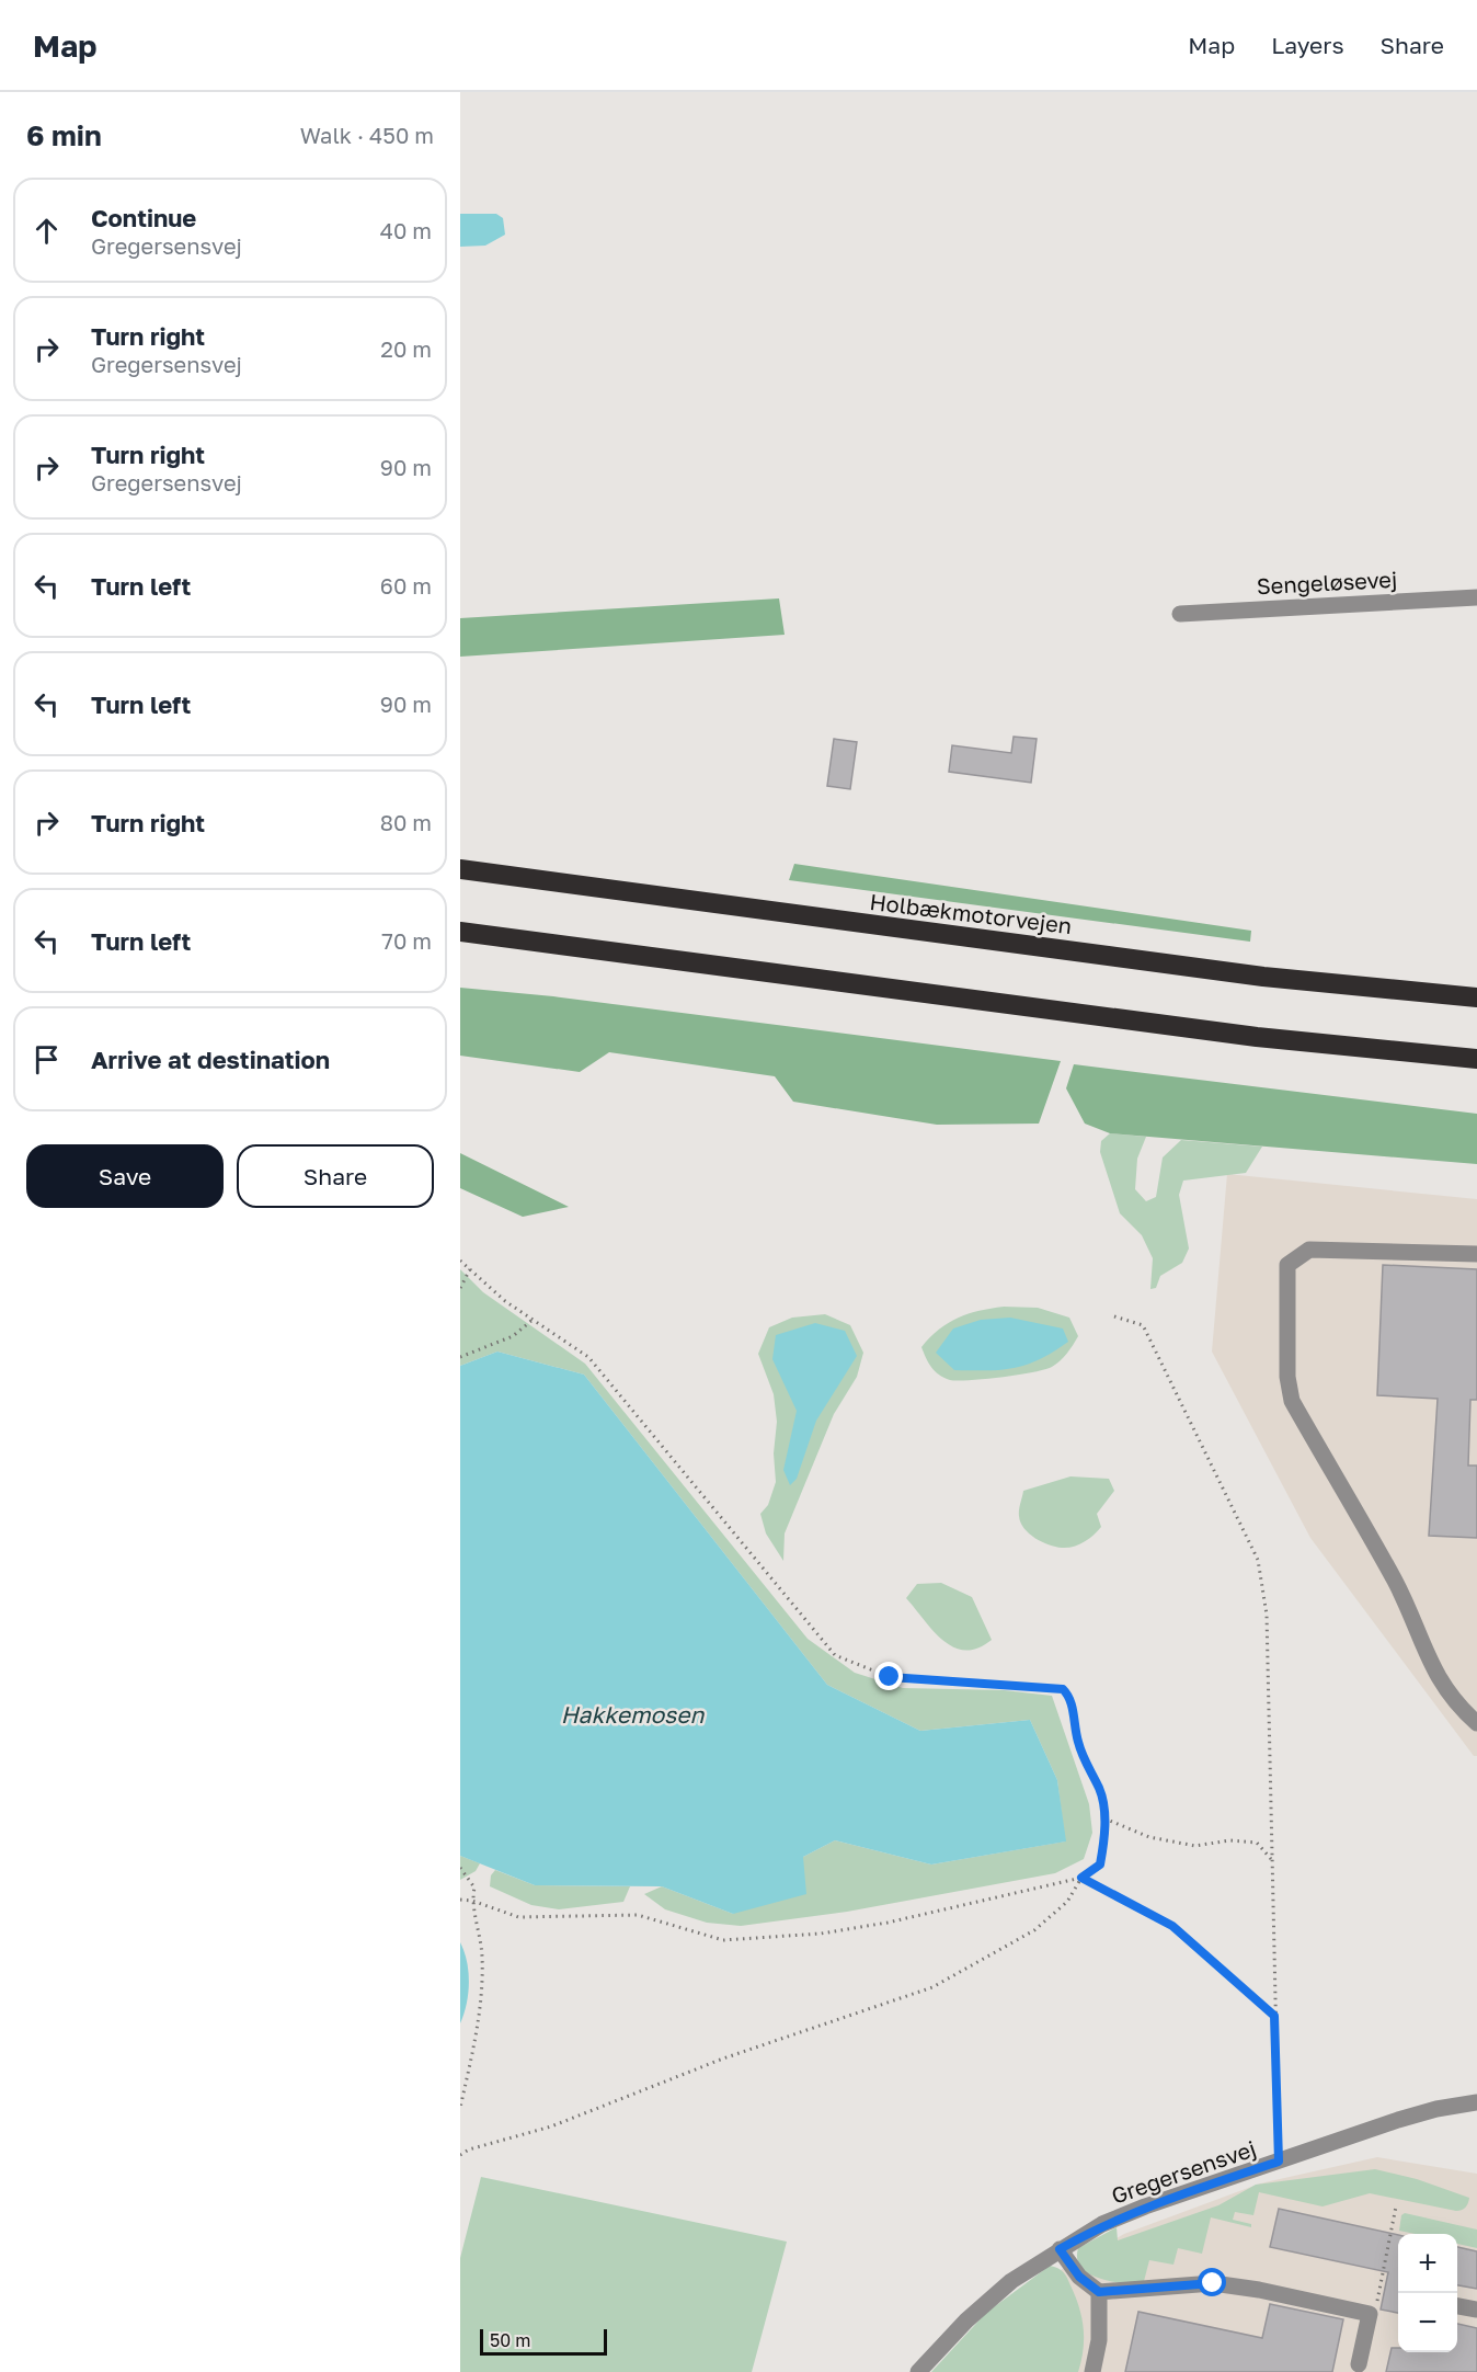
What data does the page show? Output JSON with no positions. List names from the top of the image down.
{
  "streets": {
    "highway": ["Holbækmotorvejen"],
    "street": ["Sengeløsevej", "Gregersensvej"]
  },
  "water": ["Hakkemosen"],
  "scale_bar": "50 m",
  "page": {
    "header": "Map",
    "nav": ["Map", "Layers", "Share"],
    "heading": ["6 min", "Walk · 450 m"],
    "list": [
      ["Continue", "Gregersensvej", "40 m"],
      ["Turn right", "Gregersensvej", "20 m"],
      ["Turn right", "Gregersensvej", "90 m"],
      ["Turn left", "60 m"],
      ["Turn left", "90 m"],
      ["Turn right", "80 m"],
      ["Turn left", "70 m"],
      "Arrive at destination"
    ],
    "buttons": ["Save", "Share"],
    "map_buttons": ["+", "−"],
    "scale": "50 m"
  }
}
